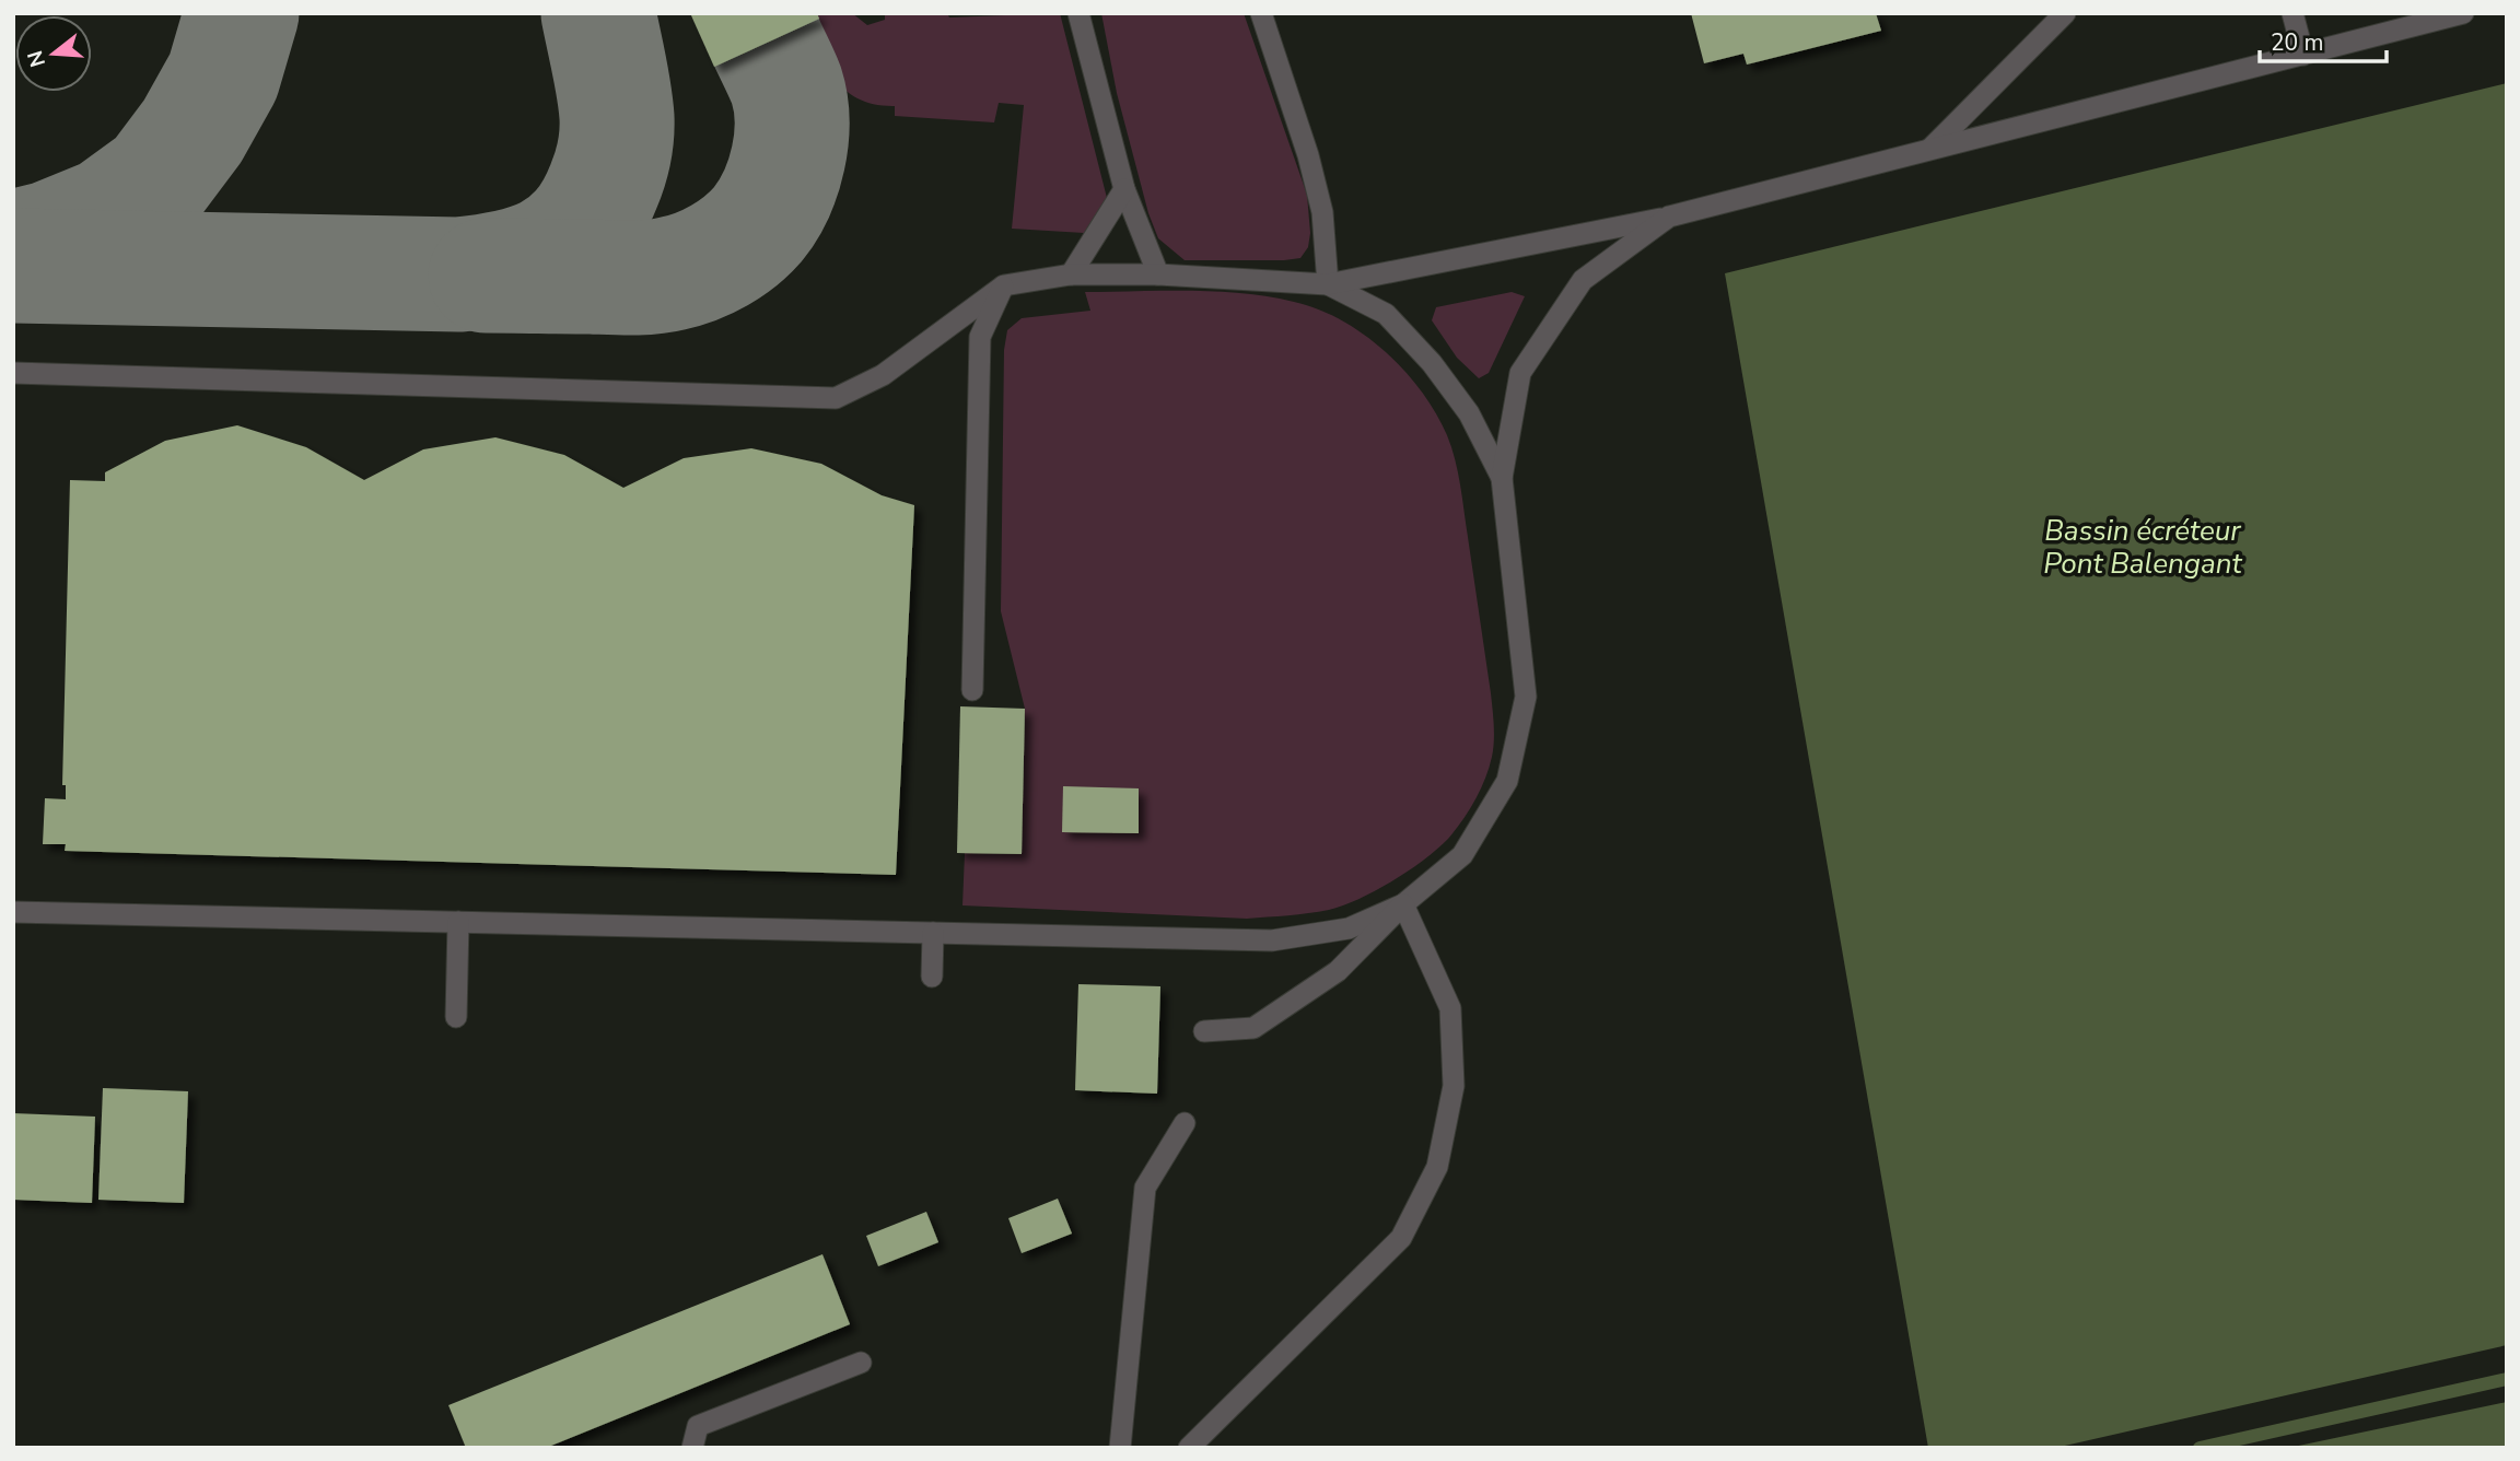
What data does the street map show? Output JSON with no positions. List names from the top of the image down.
{
  "water": ["Bassin écréteur Pont Balengant"],
  "scale_bar": "20 m",
  "north": "left"
}
